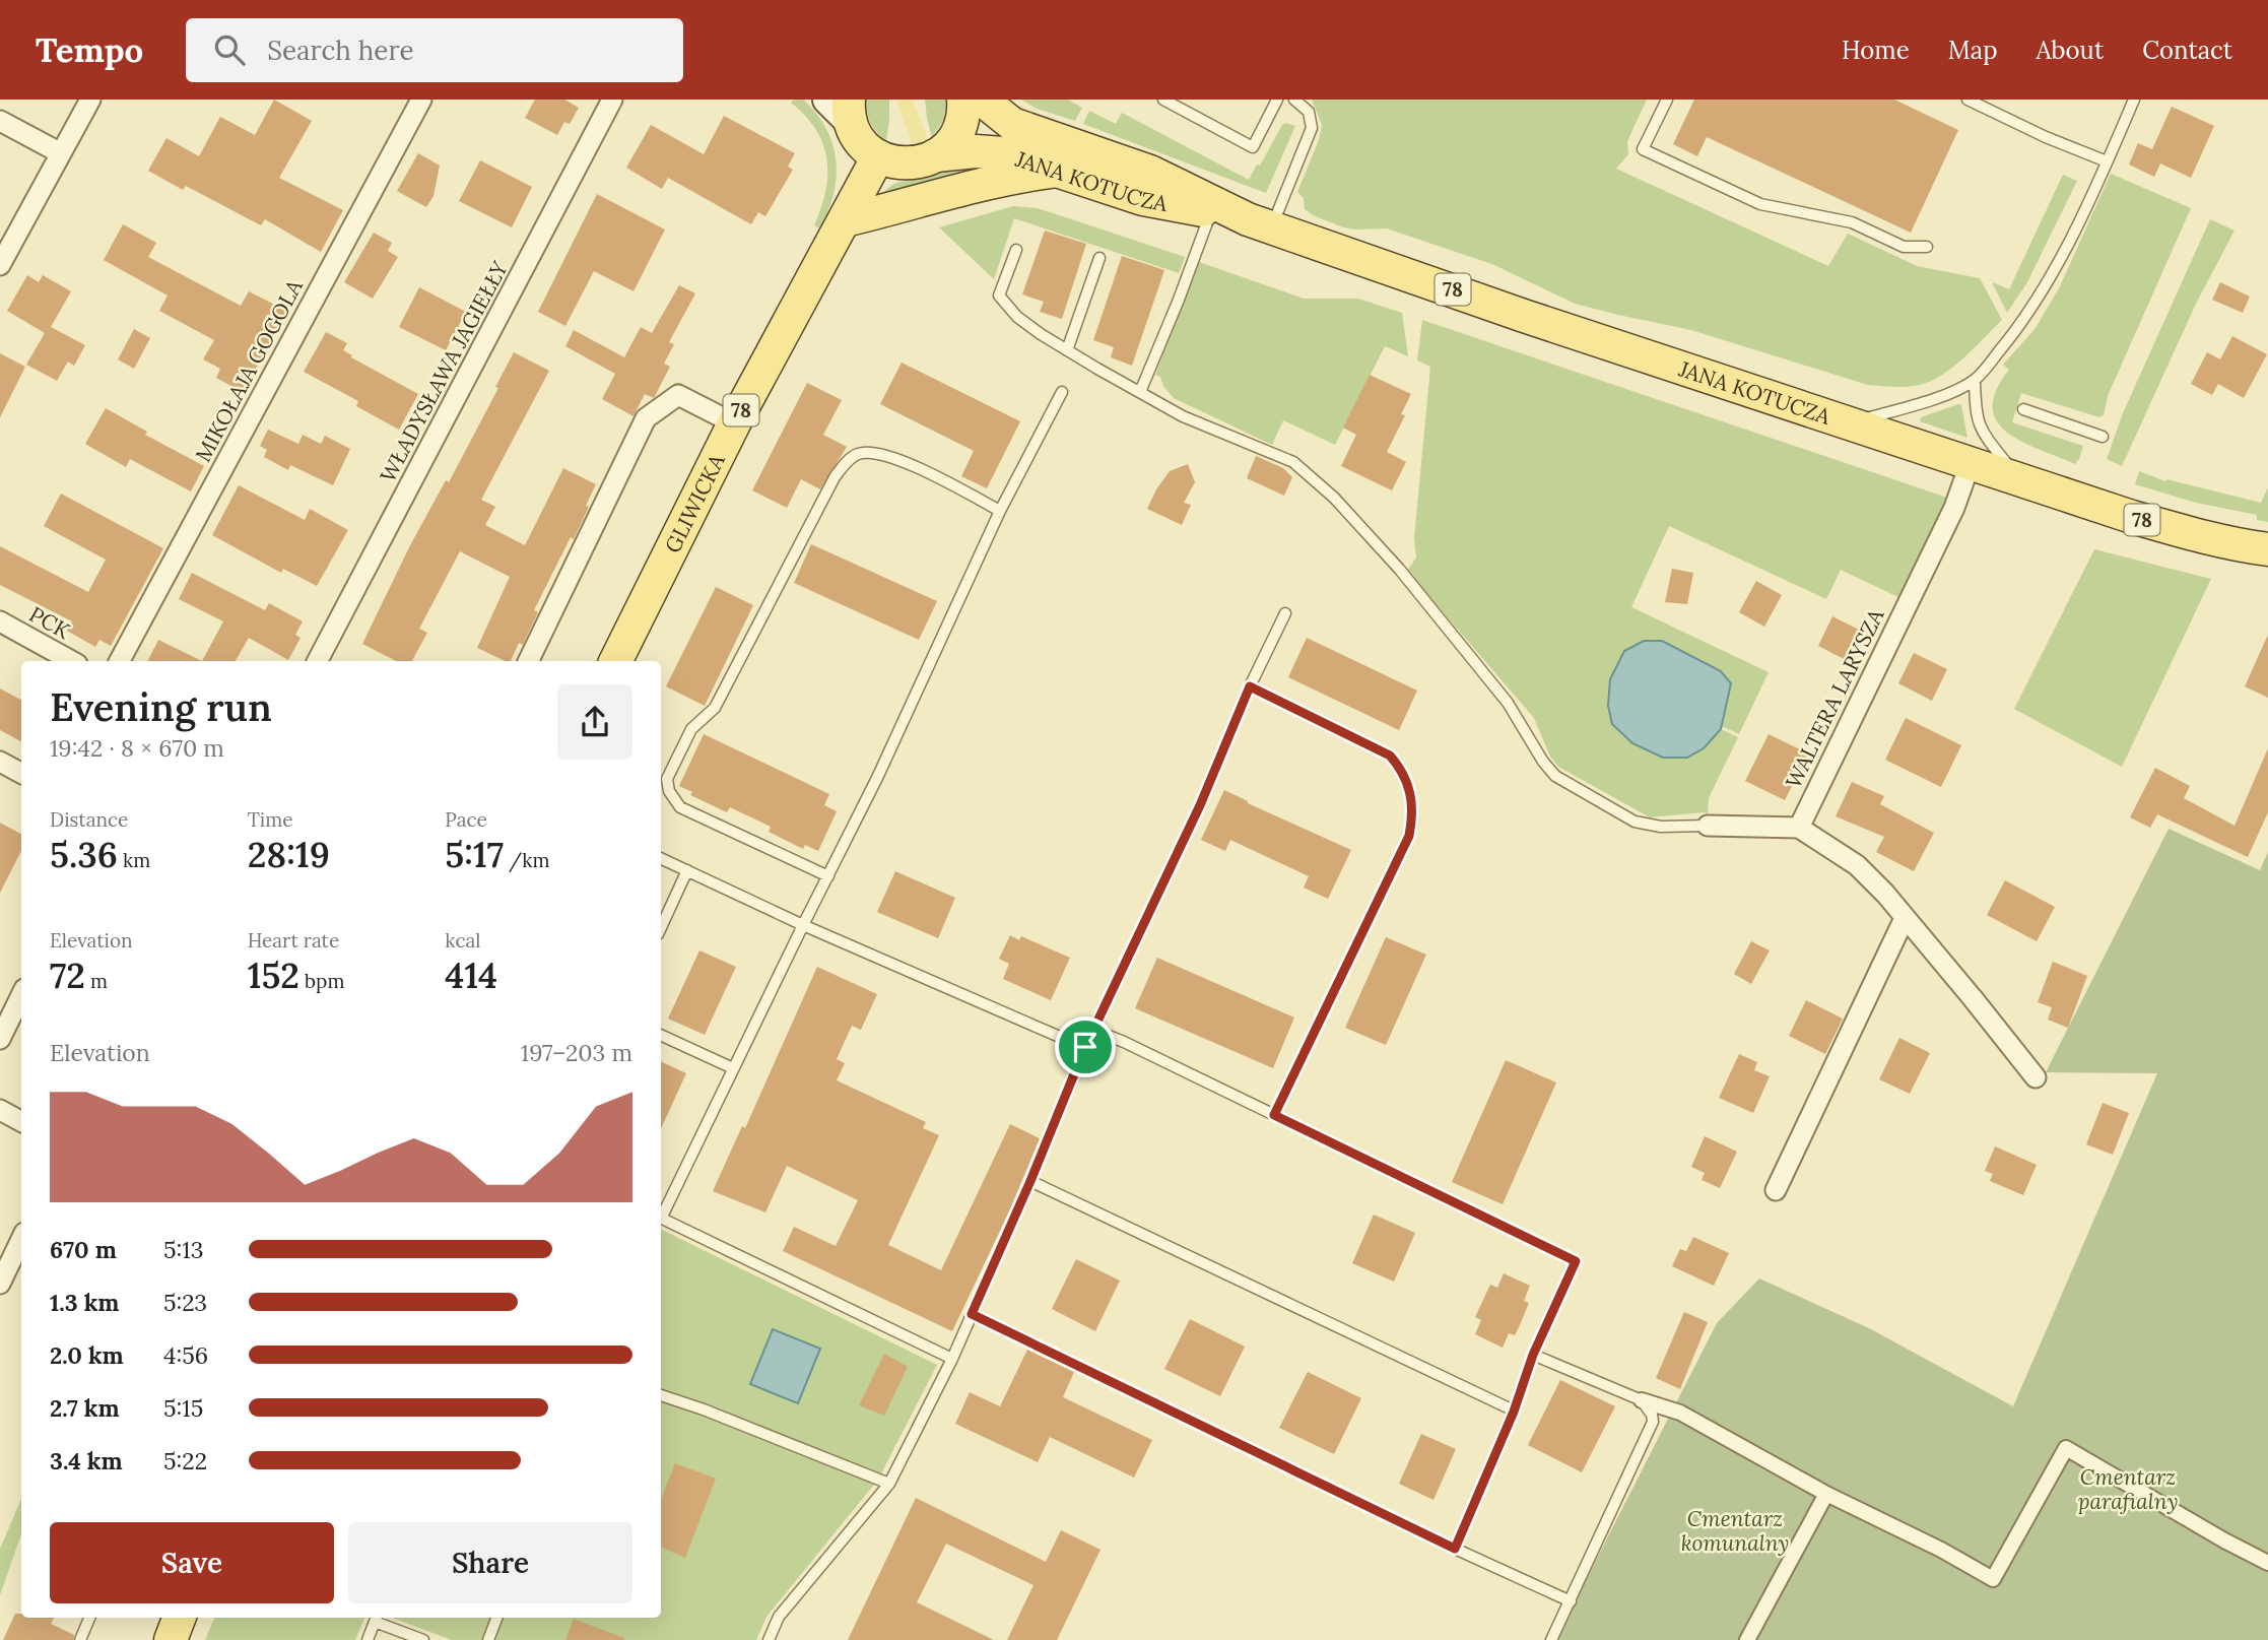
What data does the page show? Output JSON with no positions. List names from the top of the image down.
{
  "streets": {
    "main road": ["JANA KOTUCZA", "78", "GLIWICKA"],
    "street": [
      "MIKOŁAJA GOGOLA",
      "WŁADYSŁAWA JAGIEŁŁY",
      "PCK",
      "WALTERA LARYSZA"
    ]
  },
  "crossings": [
    ["JANA KOTUCZA", "78"],
    ["JANA KOTUCZA", "WALTERA LARYSZA"],
    ["78", "GLIWICKA"]
  ],
  "parks": ["Cmentarz parafialny", "Cmentarz komunalny"],
  "page": {
    "header": "Tempo",
    "search": "Search here",
    "nav": [
      "Home",
      "Map",
      "About",
      "Contact"
    ],
    "heading": ["Evening run", "19:42 · 8 × 670 m"],
    "stats": [
      ["Distance", "5.36 km"],
      ["Time", "28:19"],
      ["Pace", "5:17 /km"],
      ["Elevation", "72 m"],
      ["Heart rate", "152 bpm"],
      ["kcal", "414"]
    ],
    "chart": ["Elevation", "197–203 m"],
    "list": [
      {
        "name": "670 m",
        "note": "5:13"
      },
      {
        "name": "1.3 km",
        "note": "5:23"
      },
      {
        "name": "2.0 km",
        "note": "4:56"
      },
      {
        "name": "2.7 km",
        "note": "5:15"
      },
      {
        "name": "3.4 km",
        "note": "5:22"
      }
    ],
    "buttons": ["Save", "Share"]
  }
}
